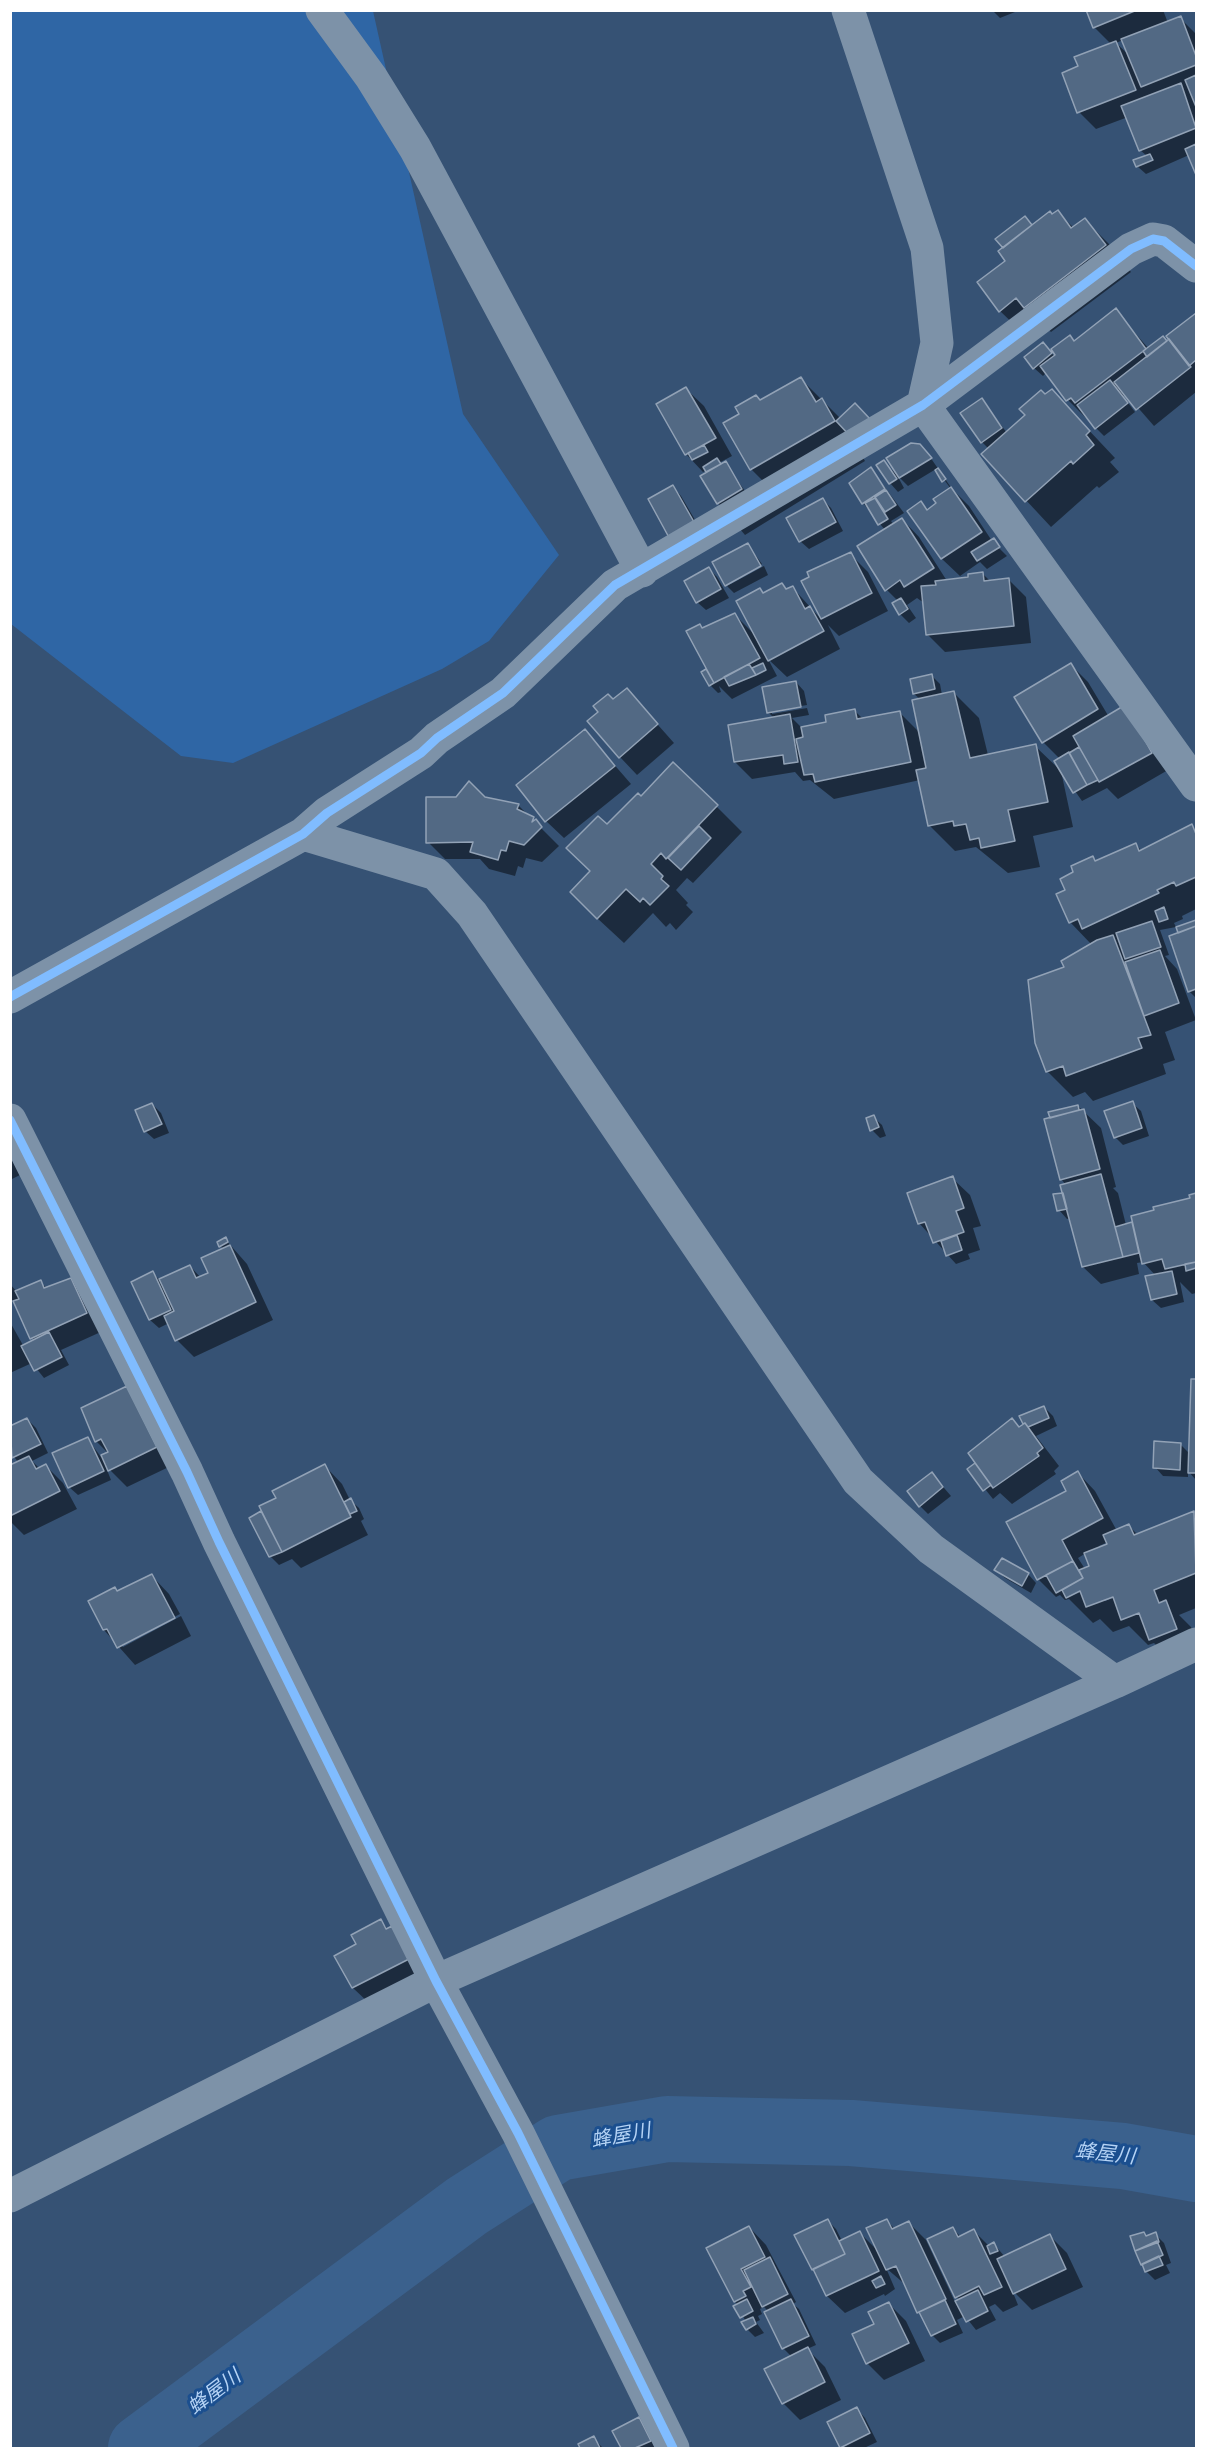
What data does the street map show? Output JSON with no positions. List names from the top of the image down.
{
  "water": ["蜂屋川"]
}
